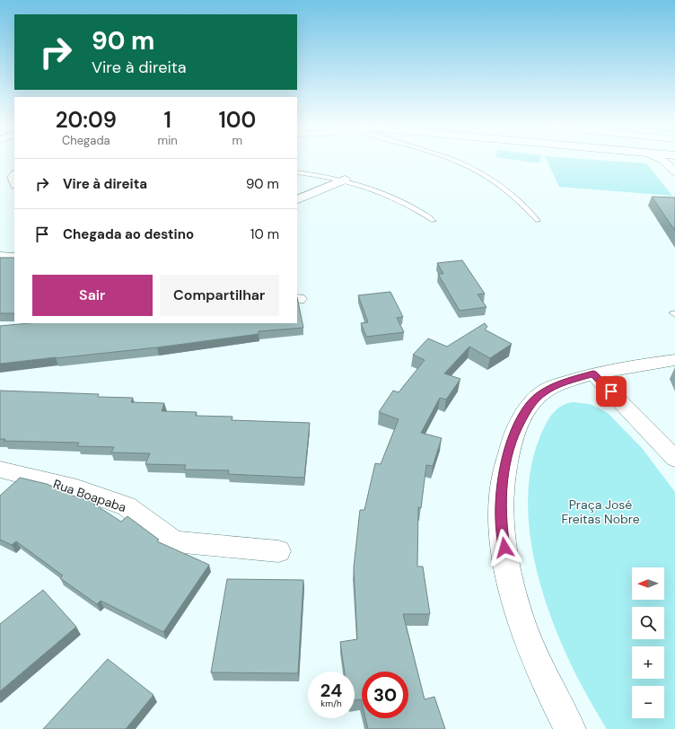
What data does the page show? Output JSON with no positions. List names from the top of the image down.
{
  "streets": {
    "street": ["Rua Boapaba"]
  },
  "parks": ["Praça José Freitas Nobre"],
  "north": "left",
  "page": {
    "turn": ["90 m", "Vire à direita"],
    "eta": [
      "20:09",
      "Chegada",
      "1",
      "min",
      "100",
      "m"
    ],
    "list": [
      {
        "name": "Vire à direita",
        "value": "90 m"
      },
      {
        "name": "Chegada ao destino",
        "value": "10 m"
      }
    ],
    "buttons": ["Sair", "Compartilhar"],
    "map_buttons": ["+", "−"],
    "speed": "24 km/h",
    "limit": "30"
  }
}
